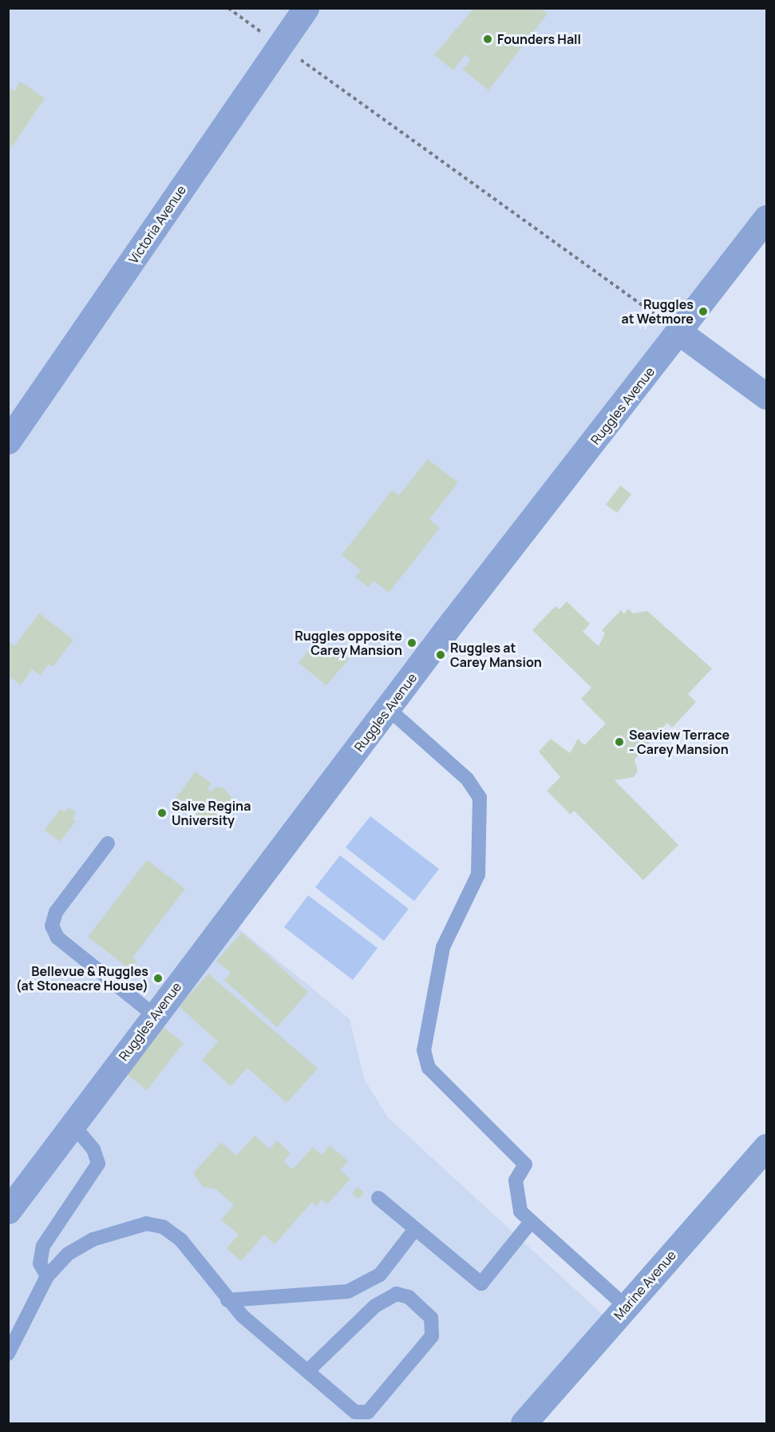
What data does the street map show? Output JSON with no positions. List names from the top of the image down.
{
  "streets": {
    "street": ["Victoria Avenue", "Ruggles Avenue", "Marine Avenue"]
  },
  "places": [
    "Founders Hall",
    "Ruggles at Wetmore",
    "Ruggles opposite Carey Mansion",
    "Ruggles at Carey Mansion",
    "Seaview Terrace - Carey Mansion",
    "Salve Regina University",
    "Bellevue & Ruggles (at Stoneacre House)"
  ]
}
